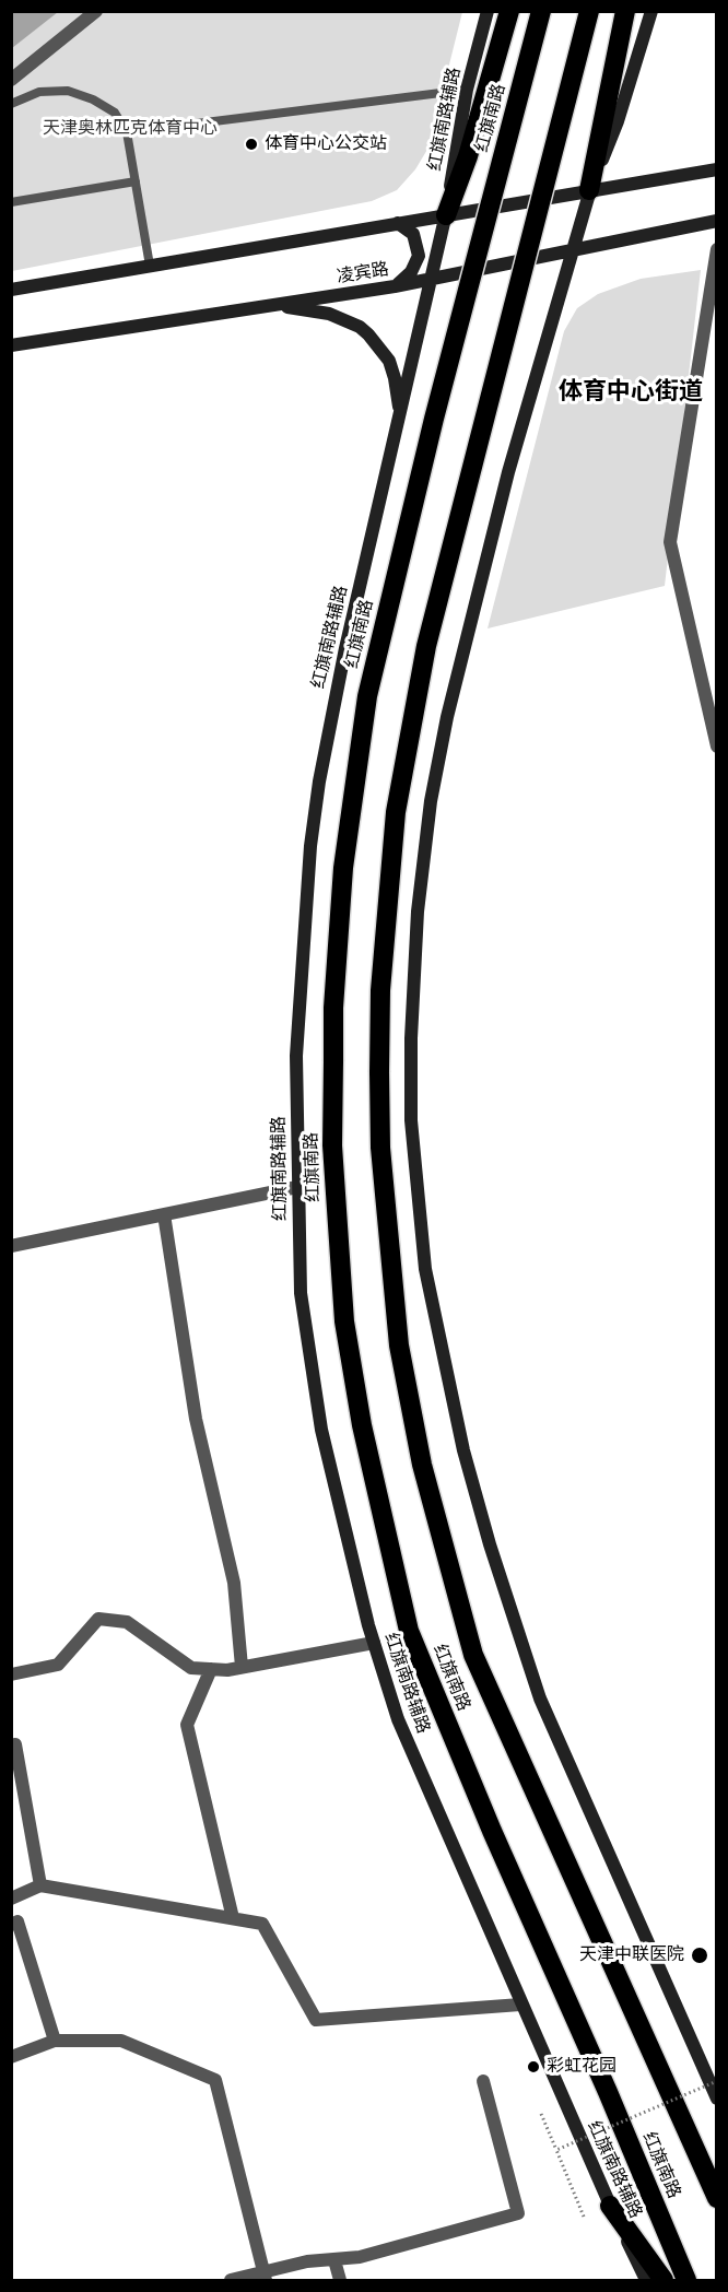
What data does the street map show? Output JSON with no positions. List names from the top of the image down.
{
  "streets": {
    "highway": ["红旗南路"],
    "main road": ["红旗南路辅路", "凌宾路"]
  },
  "crossings": [
    ["红旗南路辅路", "凌宾路"]
  ],
  "districts": ["体育中心街道"],
  "parks": ["天津奥林匹克体育中心"],
  "places": ["体育中心公交站", "天津中联医院", "彩虹花园"]
}
